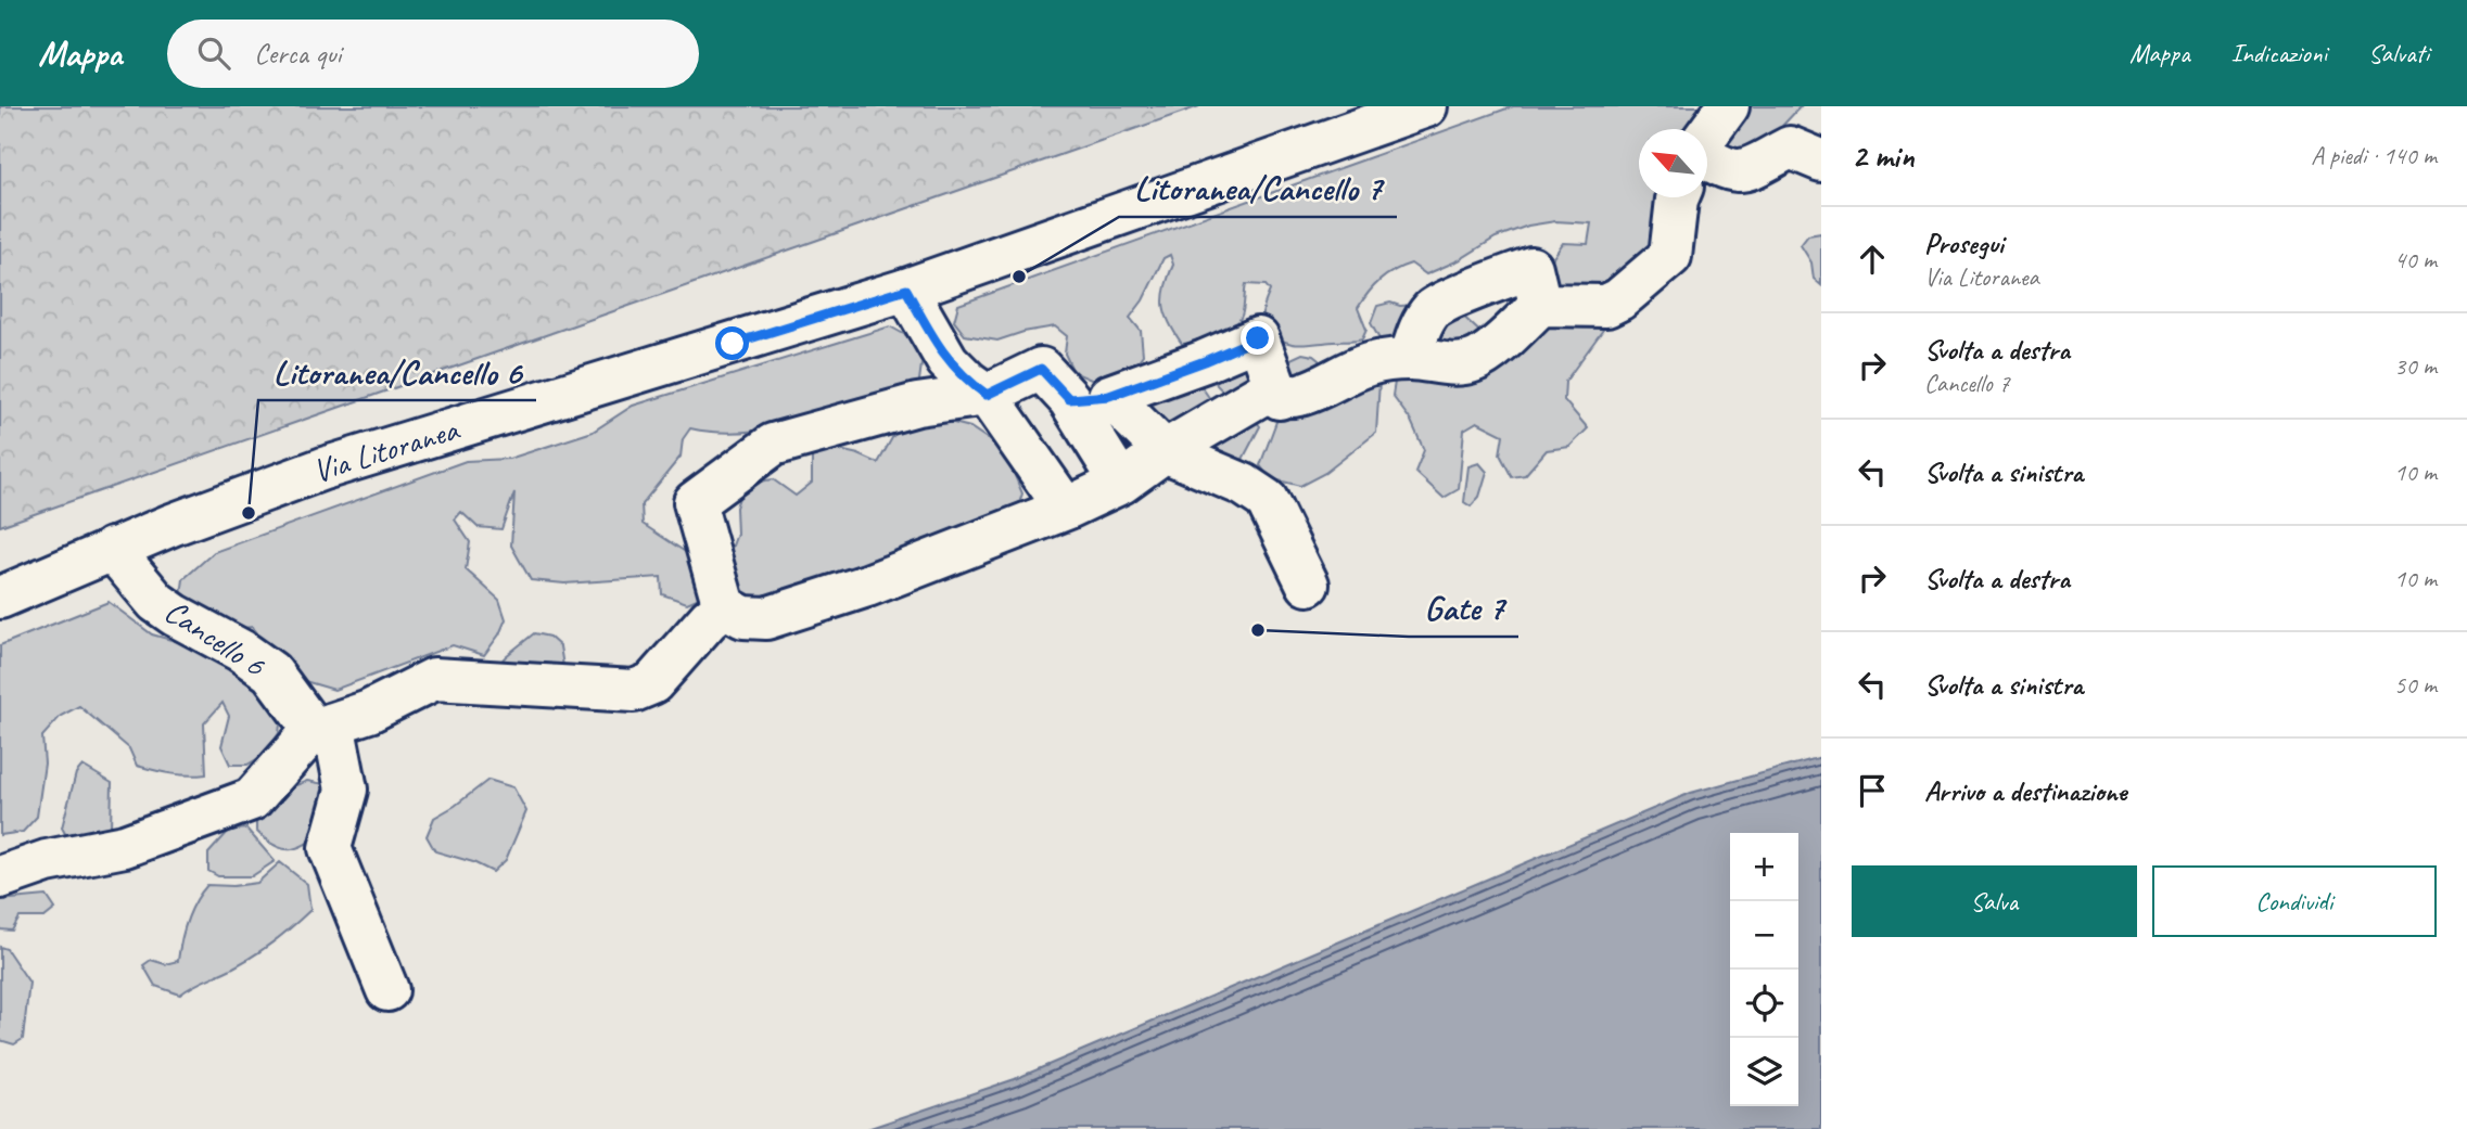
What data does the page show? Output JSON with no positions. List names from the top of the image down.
{
  "streets": {
    "main road": ["Via Litoranea", "Cancello 6"]
  },
  "crossings": [
    ["Via Litoranea", "Cancello 6"]
  ],
  "places": ["Litoranea/Cancello 7", "Litoranea/Cancello 6", "Gate 7"],
  "north": "top left",
  "page": {
    "header": "Mappa",
    "search": "Cerca qui",
    "nav": ["Mappa", "Indicazioni", "Salvati"],
    "heading": ["2 min", "A piedi · 140 m"],
    "list": [
      ["Prosegui", "Via Litoranea", "40 m"],
      ["Svolta a destra", "Cancello 7", "30 m"],
      ["Svolta a sinistra", "10 m"],
      ["Svolta a destra", "10 m"],
      ["Svolta a sinistra", "50 m"],
      "Arrivo a destinazione"
    ],
    "map_buttons": ["+", "−"],
    "buttons": ["Salva", "Condividi"]
  }
}
